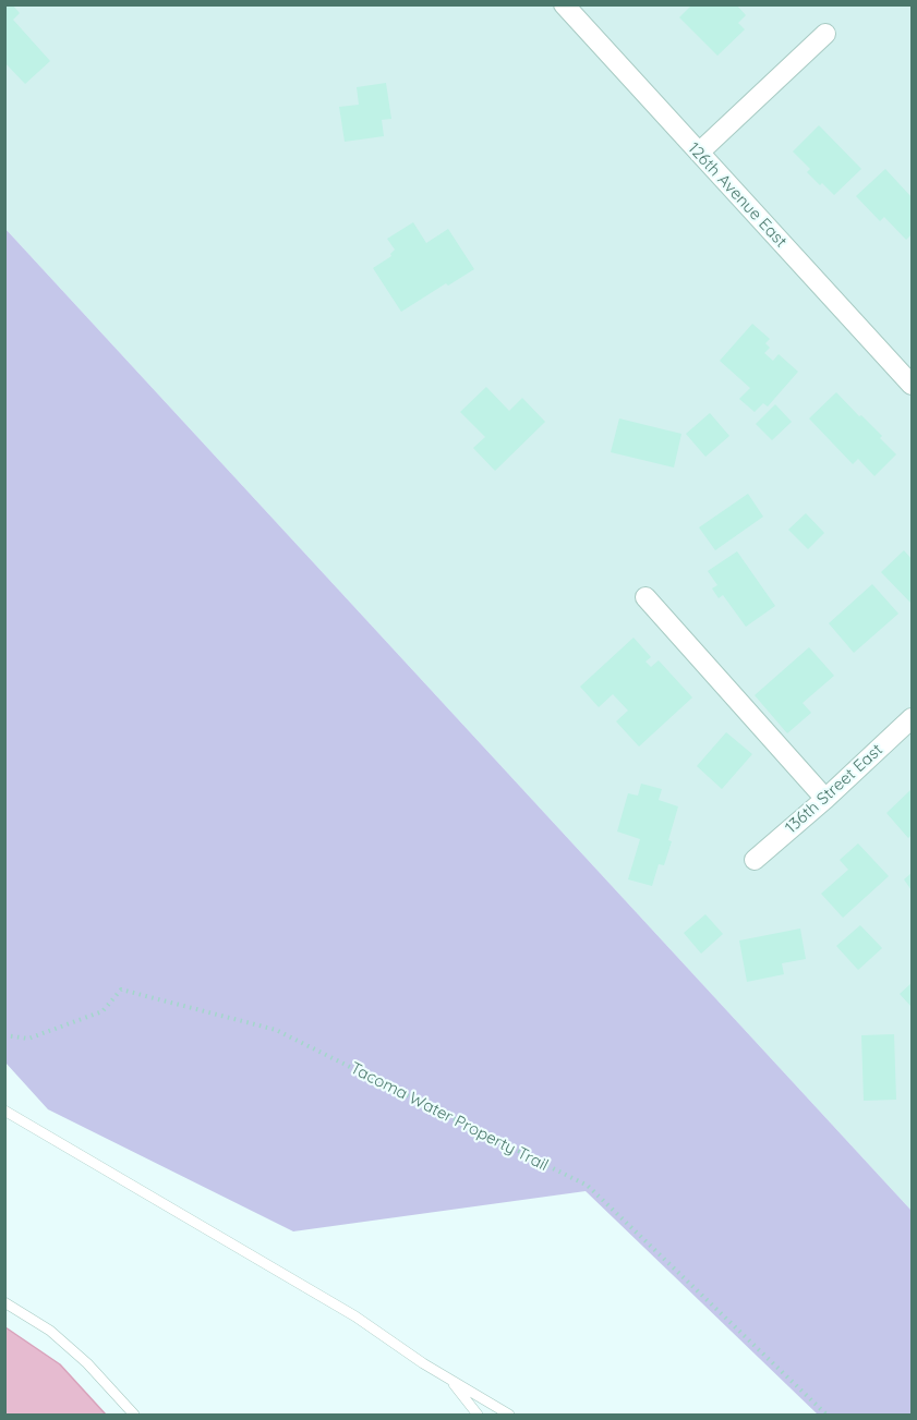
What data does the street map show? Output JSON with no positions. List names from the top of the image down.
{
  "streets": {
    "street": ["126th Avenue East", "136th Street East"],
    "path": ["Tacoma Water Property Trail"]
  }
}
